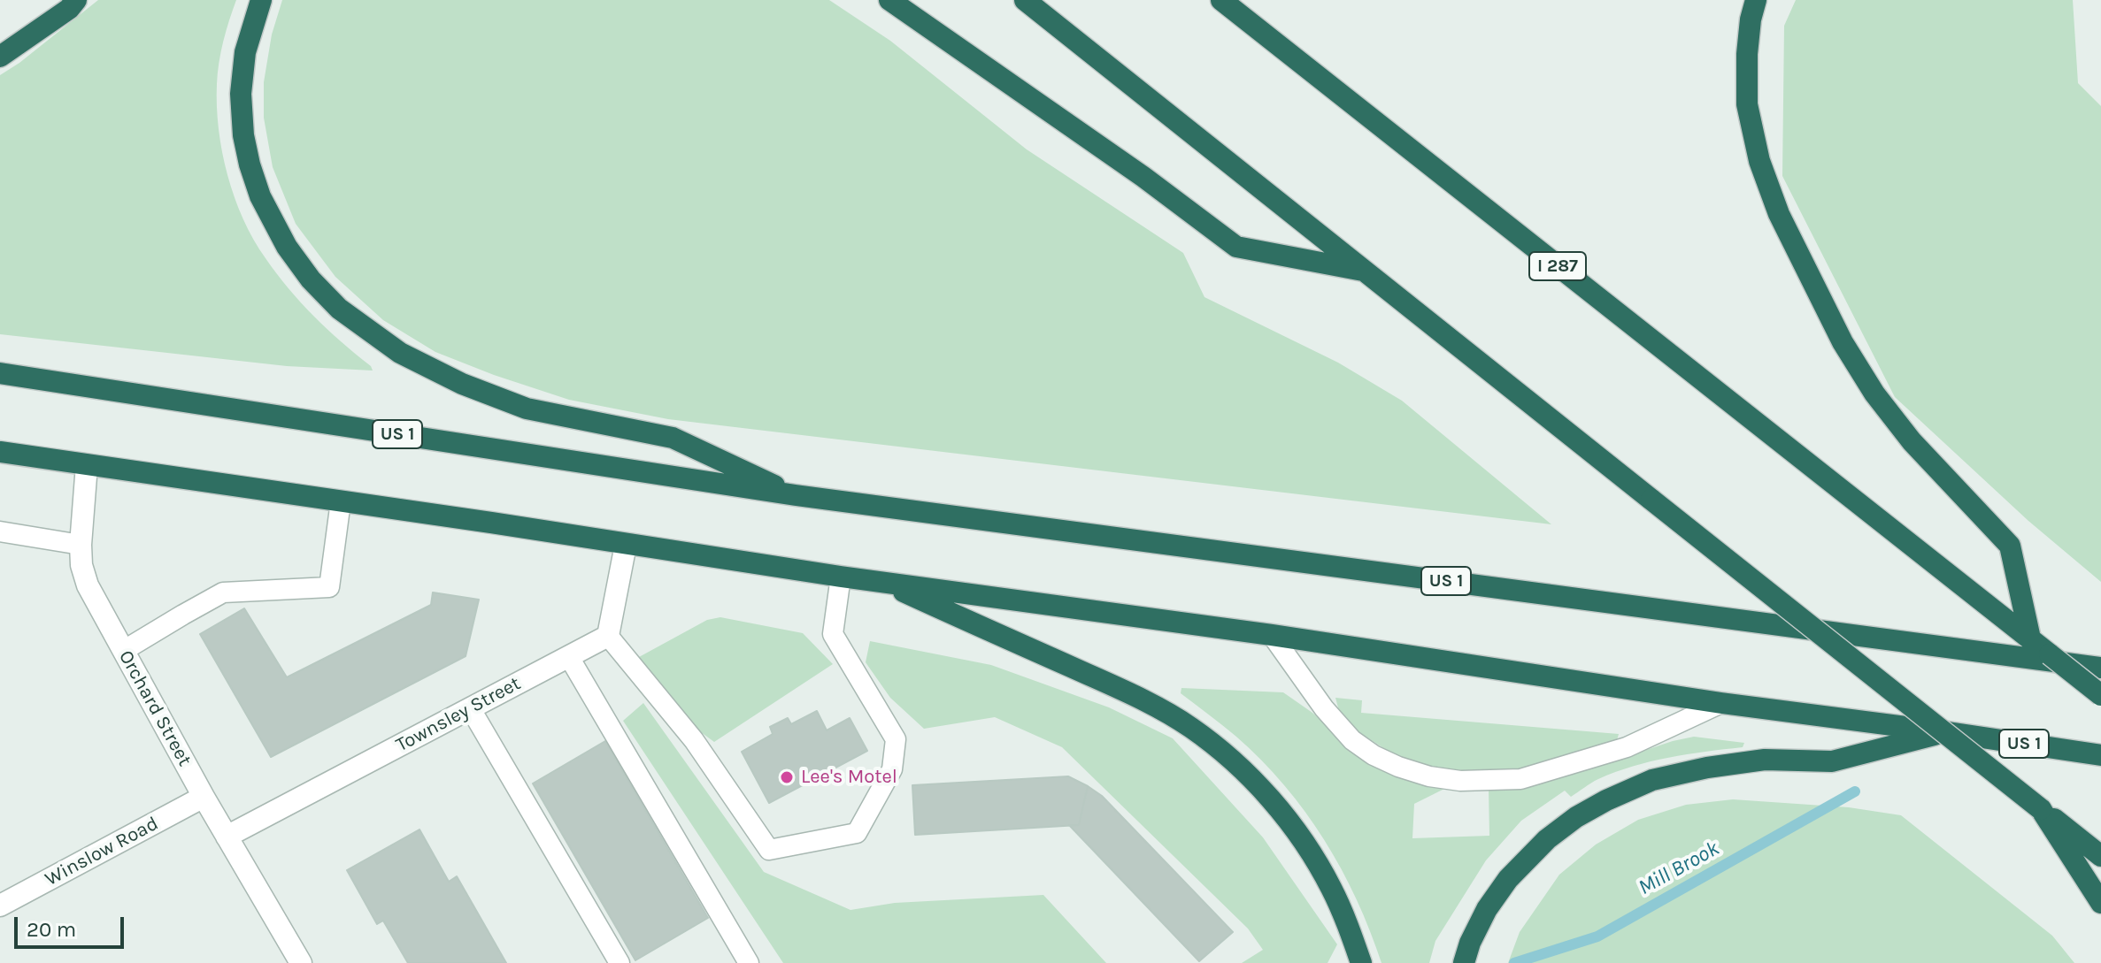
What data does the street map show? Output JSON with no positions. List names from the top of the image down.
{
  "streets": {
    "highway": ["I 287", "US 1"],
    "street": ["Orchard Street", "Townsley Street", "Winslow Road"]
  },
  "crossings": [
    ["US 1", "Orchard Street"],
    ["Orchard Street", "Townsley Street"],
    ["Orchard Street", "Winslow Road"]
  ],
  "water": ["Mill Brook"],
  "places": ["Lee's Motel"],
  "scale_bar": "20 m"
}
